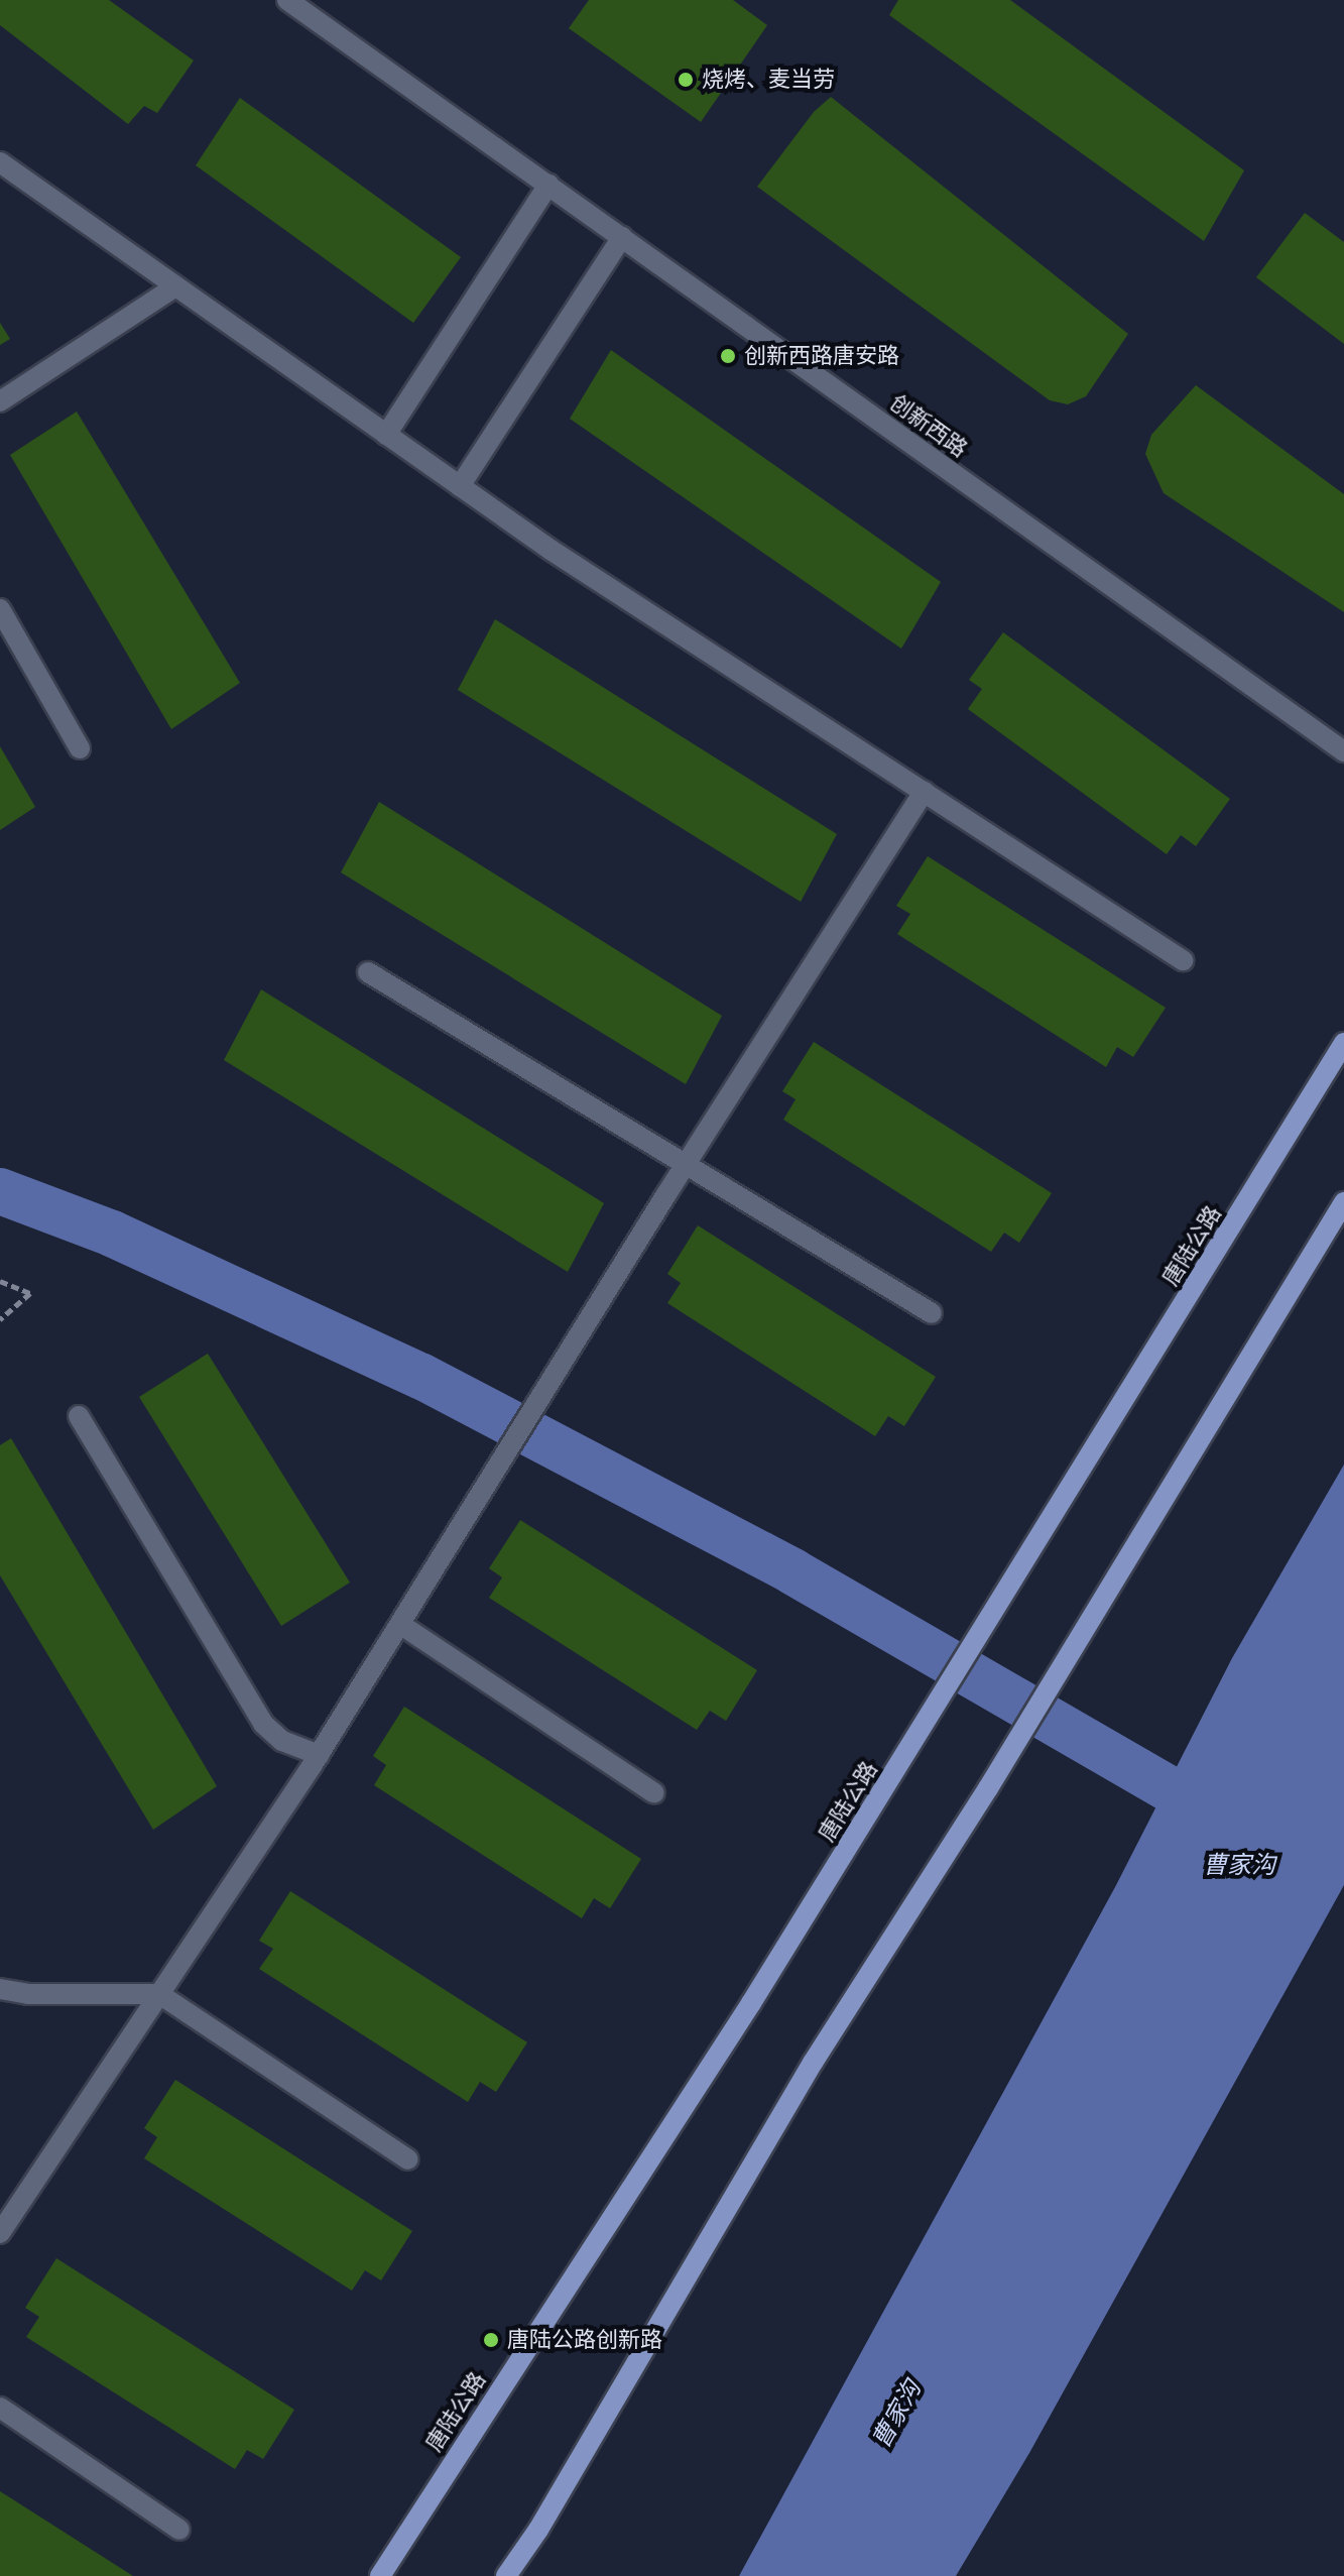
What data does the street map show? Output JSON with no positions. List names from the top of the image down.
{
  "streets": {
    "main road": ["唐陆公路"],
    "street": ["创新西路"]
  },
  "water": ["曹家沟"],
  "places": ["烧烤、麦当劳", "创新西路唐安路", "唐陆公路创新路"]
}
